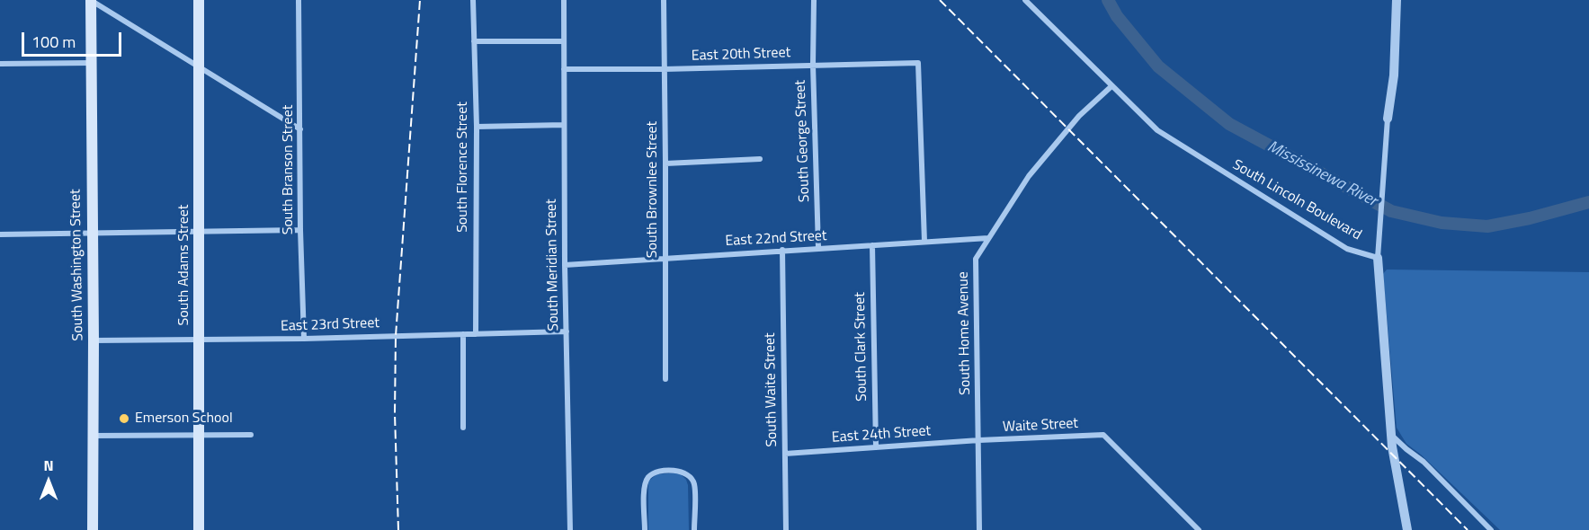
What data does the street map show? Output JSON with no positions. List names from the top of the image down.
{
  "streets": {
    "main road": ["South Washington Street", "South Adams Street"],
    "street": [
      "East 20th Street",
      "South George Street",
      "South Florence Street",
      "South Branson Street",
      "South Brownlee Street",
      "South Lincoln Boulevard",
      "East 22nd Street",
      "South Meridian Street",
      "East 23rd Street",
      "South Home Avenue",
      "South Clark Street",
      "South Waite Street",
      "Waite Street",
      "East 24th Street"
    ]
  },
  "crossings": [
    ["East 20th Street", "South George Street"],
    ["East 20th Street", "South Brownlee Street"],
    ["East 20th Street", "East 22nd Street"],
    ["East 20th Street", "South Meridian Street"],
    ["South George Street", "East 22nd Street"],
    ["South Florence Street", "East 23rd Street"],
    ["South Branson Street", "East 23rd Street"],
    ["South Brownlee Street", "East 22nd Street"],
    ["South Lincoln Boulevard", "South Home Avenue"],
    ["East 22nd Street", "South Meridian Street"],
    ["East 22nd Street", "South Home Avenue"],
    ["East 22nd Street", "South Clark Street"],
    ["East 22nd Street", "South Waite Street"],
    ["South Washington Street", "East 23rd Street"],
    ["South Adams Street", "East 23rd Street"],
    ["South Meridian Street", "East 23rd Street"],
    ["South Home Avenue", "Waite Street"],
    ["South Home Avenue", "East 24th Street"],
    ["South Clark Street", "East 24th Street"],
    ["South Waite Street", "East 24th Street"],
    ["Waite Street", "East 24th Street"]
  ],
  "water": ["Mississinewa River"],
  "places": ["Emerson School"],
  "scale_bar": "100 m",
  "north": "top"
}
